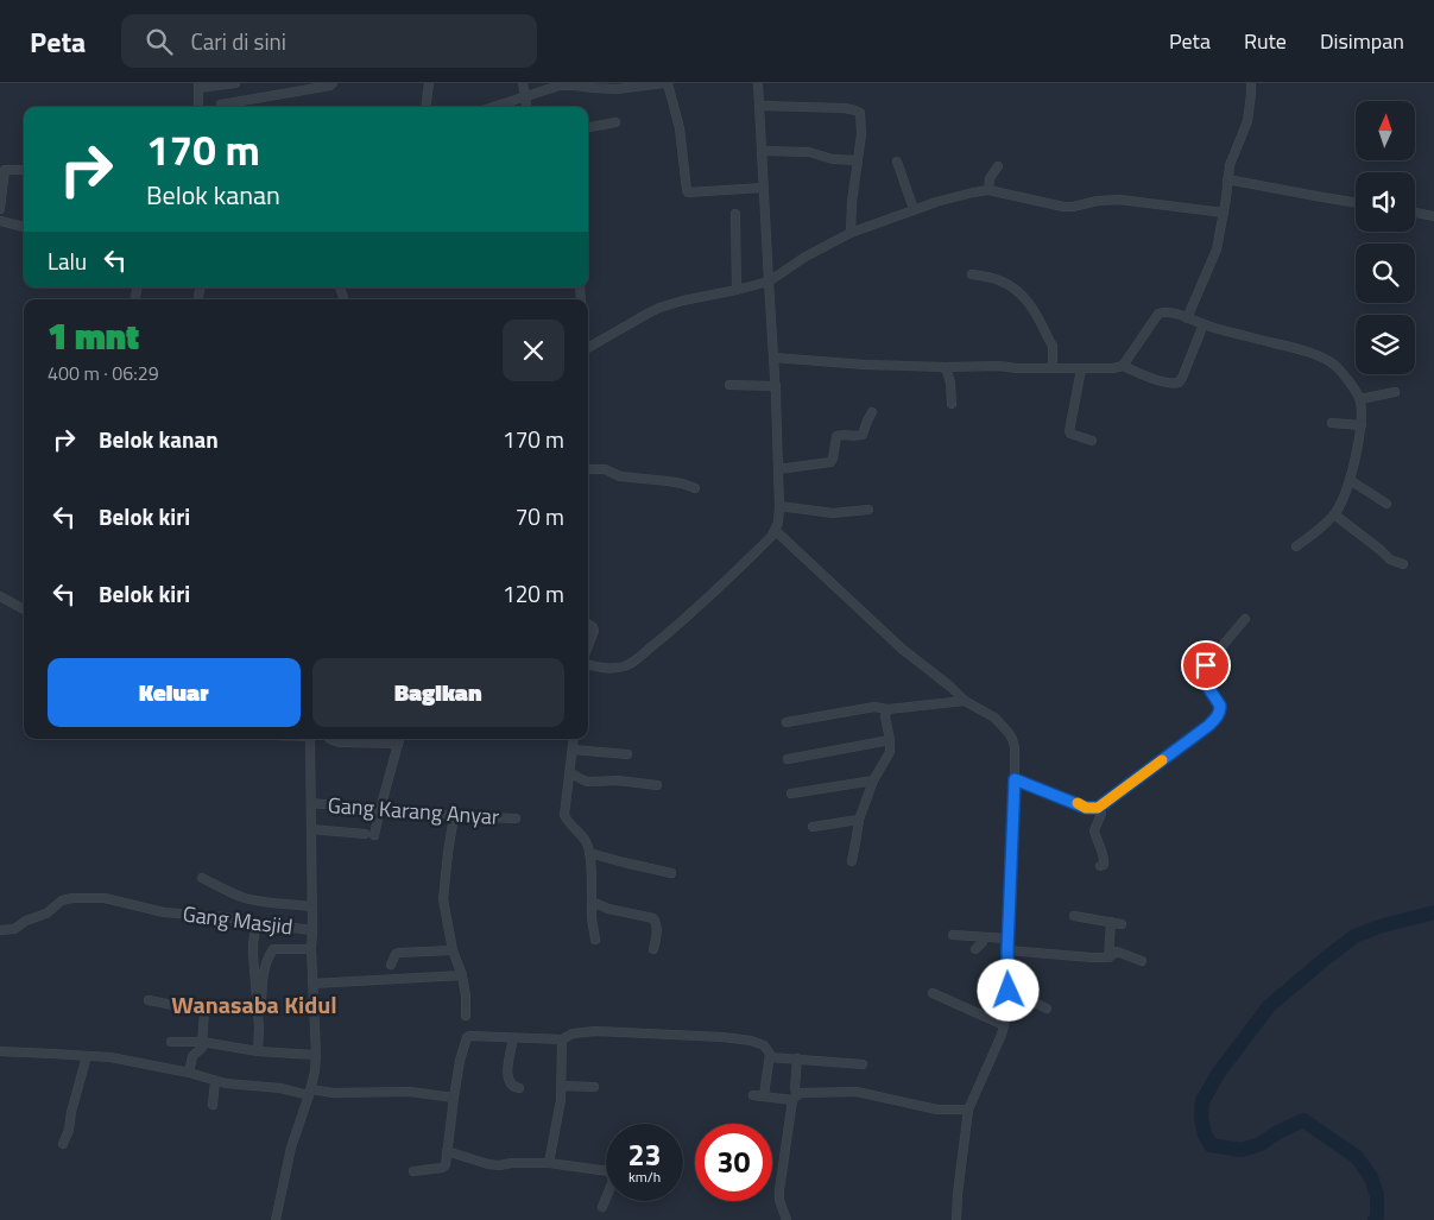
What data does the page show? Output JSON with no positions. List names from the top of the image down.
{
  "streets": {
    "street": ["Gang Karang Anyar", "Gang Masjid"]
  },
  "districts": ["Wanasaba Kidul"],
  "north": "top",
  "page": {
    "header": "Peta",
    "search": "Cari di sini",
    "nav": ["Peta", "Rute", "Disimpan"],
    "turn": ["170 m", "Belok kanan"],
    "then": "Lalu",
    "heading": ["1 mnt", "400 m · 06:29"],
    "list": [
      {
        "name": "Belok kanan",
        "value": "170 m"
      },
      {
        "name": "Belok kiri",
        "value": "70 m"
      },
      {
        "name": "Belok kiri",
        "value": "120 m"
      }
    ],
    "buttons": ["Keluar", "Bagikan"],
    "speed": "23 km/h",
    "limit": "30"
  }
}
